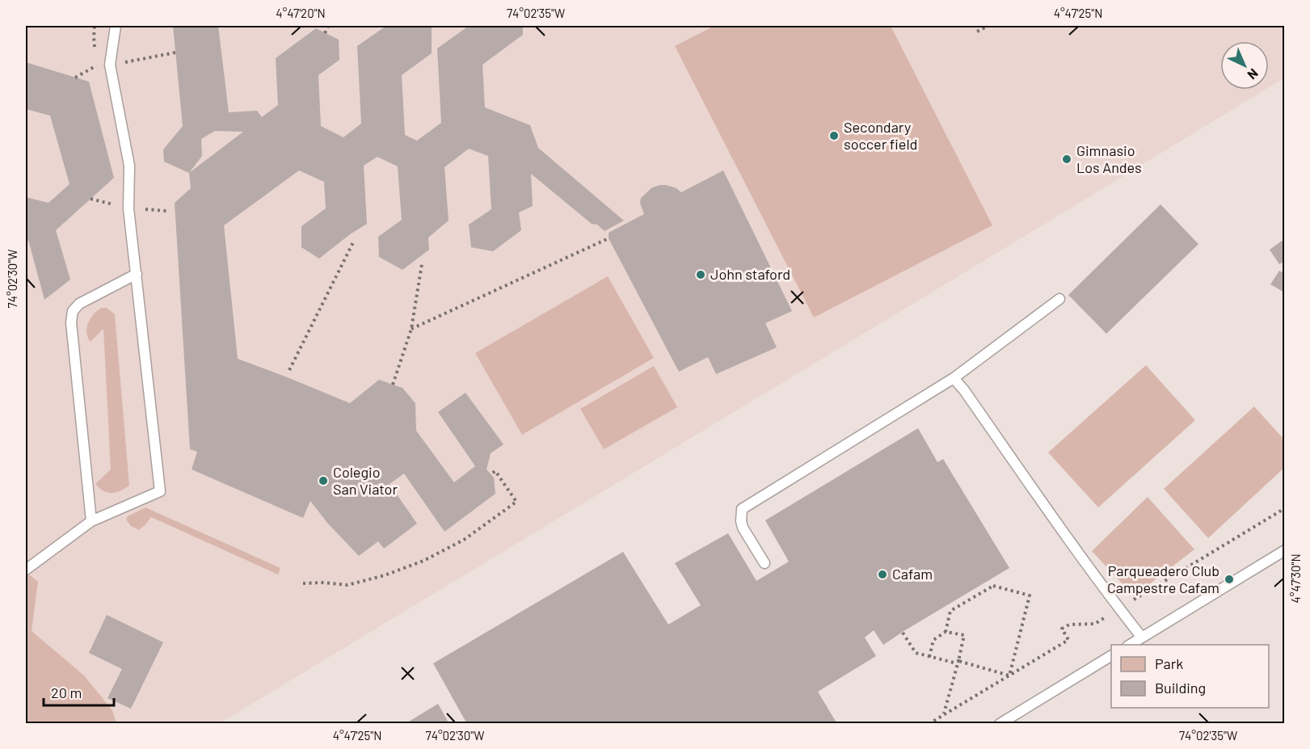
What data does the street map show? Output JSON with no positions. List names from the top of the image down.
{
  "places": [
    "Secondary soccer field",
    "Gimnasio Los Andes",
    "John staford",
    "Colegio San Viator",
    "Cafam",
    "Parqueadero Club Campestre Cafam"
  ],
  "legend": ["Park", "Building"],
  "scale_bar": "20 m",
  "north": "bottom right",
  "coordinates": [
    "4°47'20\"N",
    "74°02'35\"W",
    "4°47'25\"N",
    "74°02'30\"W",
    "4°47'30\"N"
  ]
}
